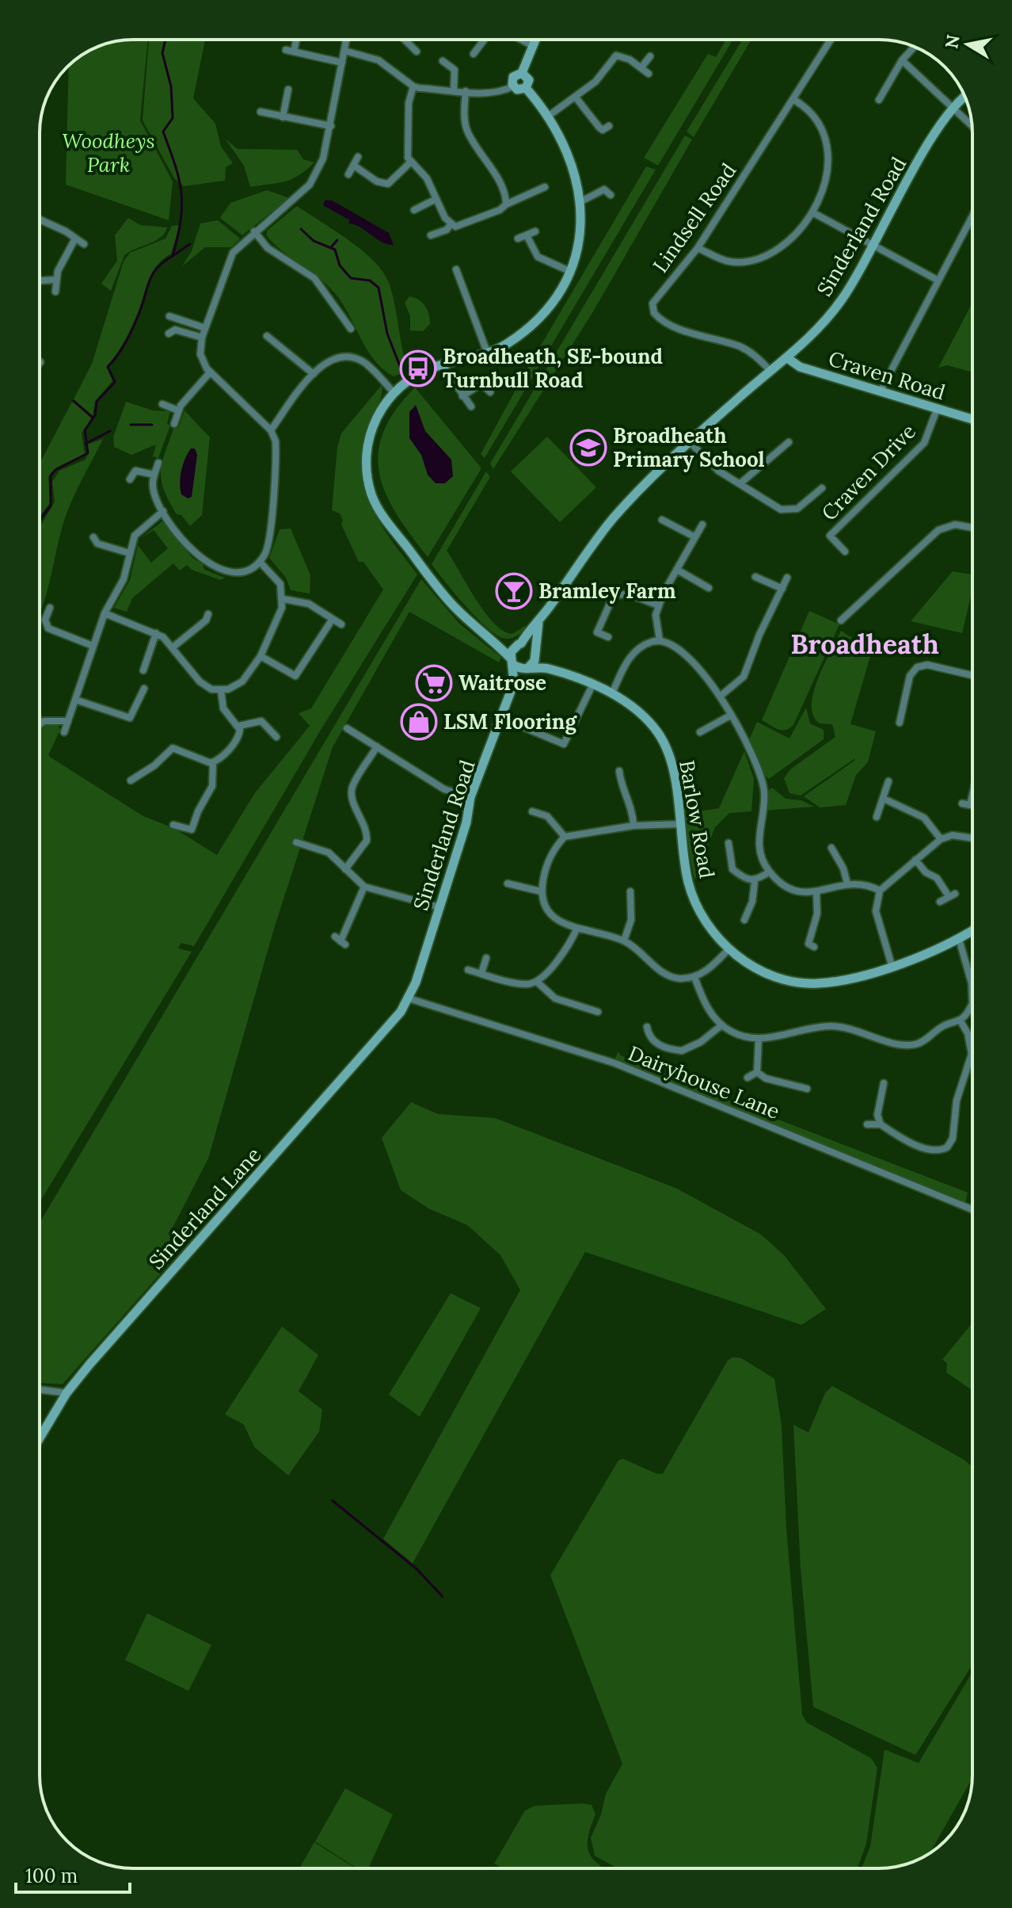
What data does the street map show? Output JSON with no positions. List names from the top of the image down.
{
  "streets": {
    "street": [
      "Lindsell Road",
      "Sinderland Road",
      "Craven Road",
      "Craven Drive",
      "Barlow Road",
      "Dairyhouse Lane",
      "Sinderland Lane"
    ]
  },
  "crossings": [
    ["Lindsell Road", "Sinderland Road"],
    ["Sinderland Road", "Craven Road"],
    ["Sinderland Road", "Barlow Road"],
    ["Sinderland Road", "Dairyhouse Lane"],
    ["Sinderland Road", "Sinderland Lane"],
    ["Craven Road", "Craven Drive"],
    ["Dairyhouse Lane", "Sinderland Lane"]
  ],
  "districts": ["Broadheath"],
  "parks": ["Woodheys Park"],
  "places": {
    "bus stop": ["Broadheath, SE-bound Turnbull Road"],
    "school or university": ["Broadheath Primary School"],
    "bar": ["Bramley Farm"],
    "supermarket": ["Waitrose"],
    "shop": ["LSM Flooring"]
  },
  "scale_bar": "100 m",
  "north": "left"
}
